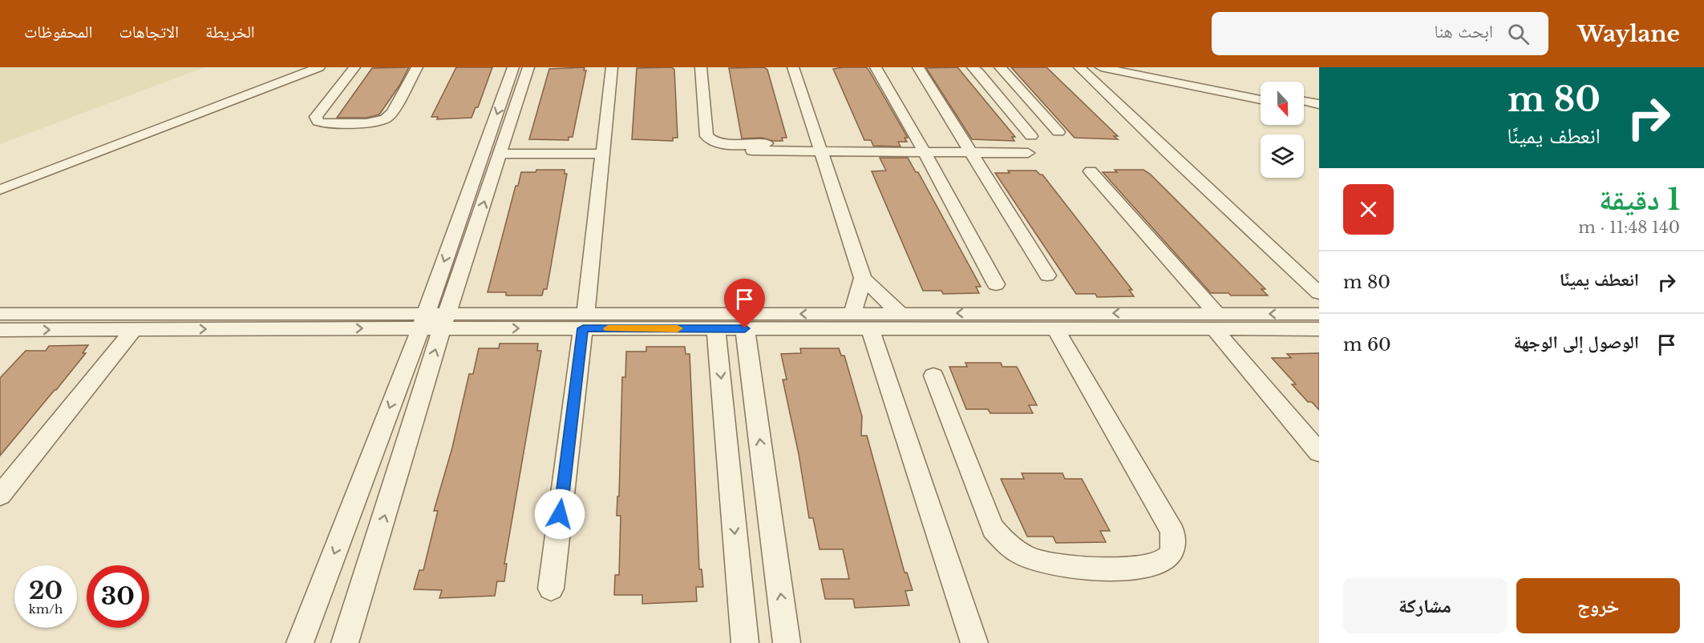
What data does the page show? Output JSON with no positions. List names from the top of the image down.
{
  "north": "bottom",
  "page": {
    "header": "Waylane",
    "search": "ابحث هنا",
    "nav": ["الخريطة", "الاتجاهات", "المحفوظات"],
    "turn": ["80 m", "انعطف يمينًا"],
    "heading": ["1 دقيقة", "140 m · 11:48"],
    "list": [
      {
        "name": "انعطف يمينًا",
        "value": "80 m"
      },
      {
        "name": "الوصول إلى الوجهة",
        "value": "60 m"
      }
    ],
    "speed": "20 km/h",
    "limit": "30",
    "buttons": ["خروج", "مشاركة"]
  }
}
